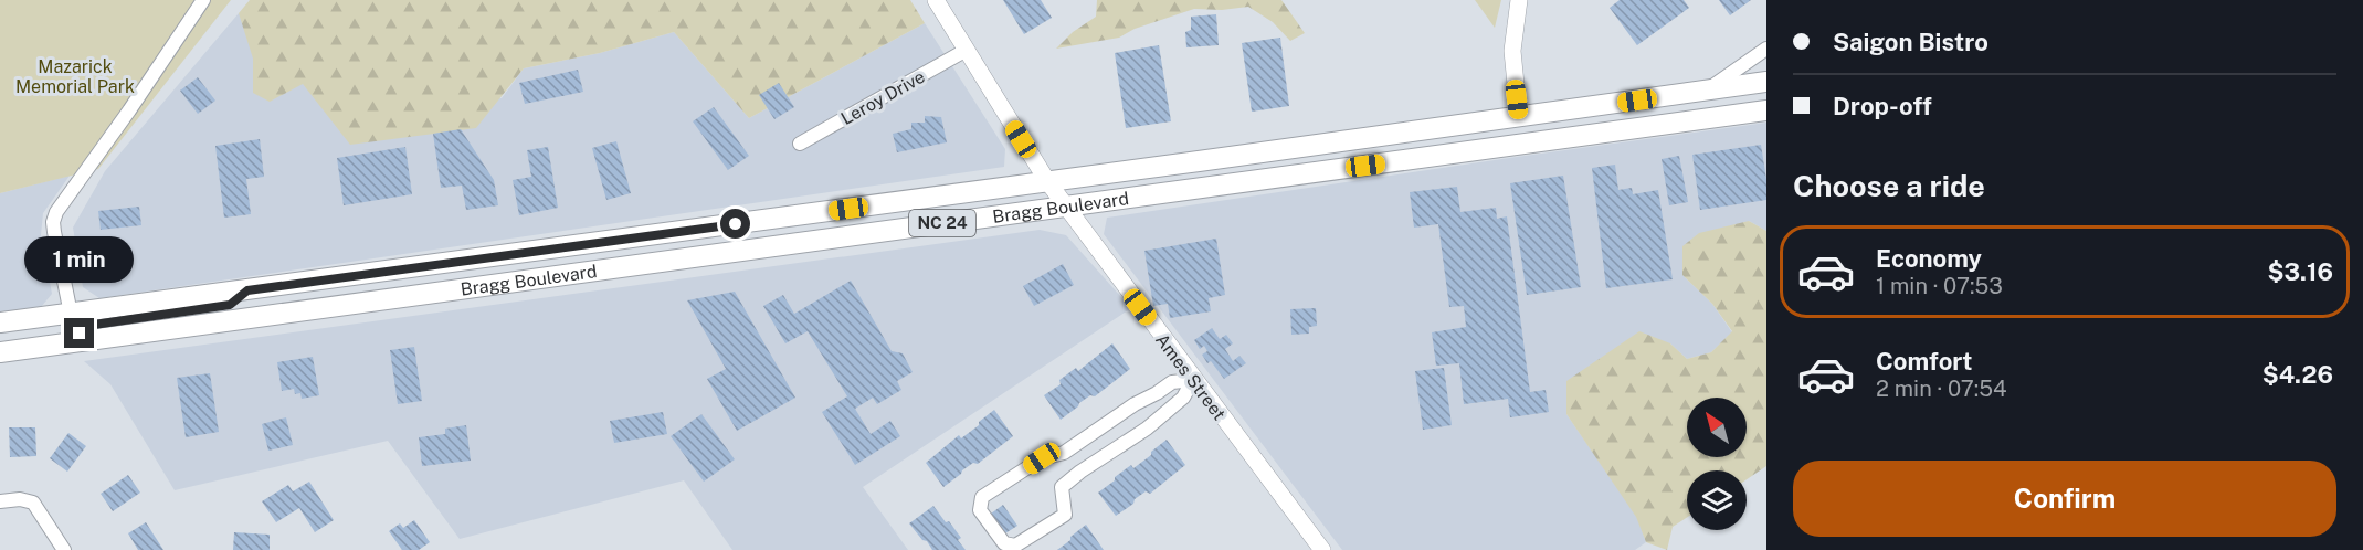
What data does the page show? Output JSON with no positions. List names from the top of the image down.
{
  "streets": {
    "main road": ["Bragg Boulevard", "NC 24"],
    "street": ["Leroy Drive", "Ames Street"]
  },
  "crossings": [
    ["Leroy Drive", "Ames Street"],
    ["Bragg Boulevard", "Ames Street"]
  ],
  "parks": ["Mazarick Memorial Park"],
  "north": "top left",
  "page": {
    "banner": ["Saigon Bistro", "Drop-off"],
    "heading": "Choose a ride",
    "list": [
      {
        "name": "Economy",
        "note": "1 min · 07:53",
        "value": "$3.16"
      },
      {
        "name": "Comfort",
        "note": "2 min · 07:54",
        "value": "$4.26"
      }
    ],
    "bubble": "1 min",
    "buttons": "Confirm"
  }
}
